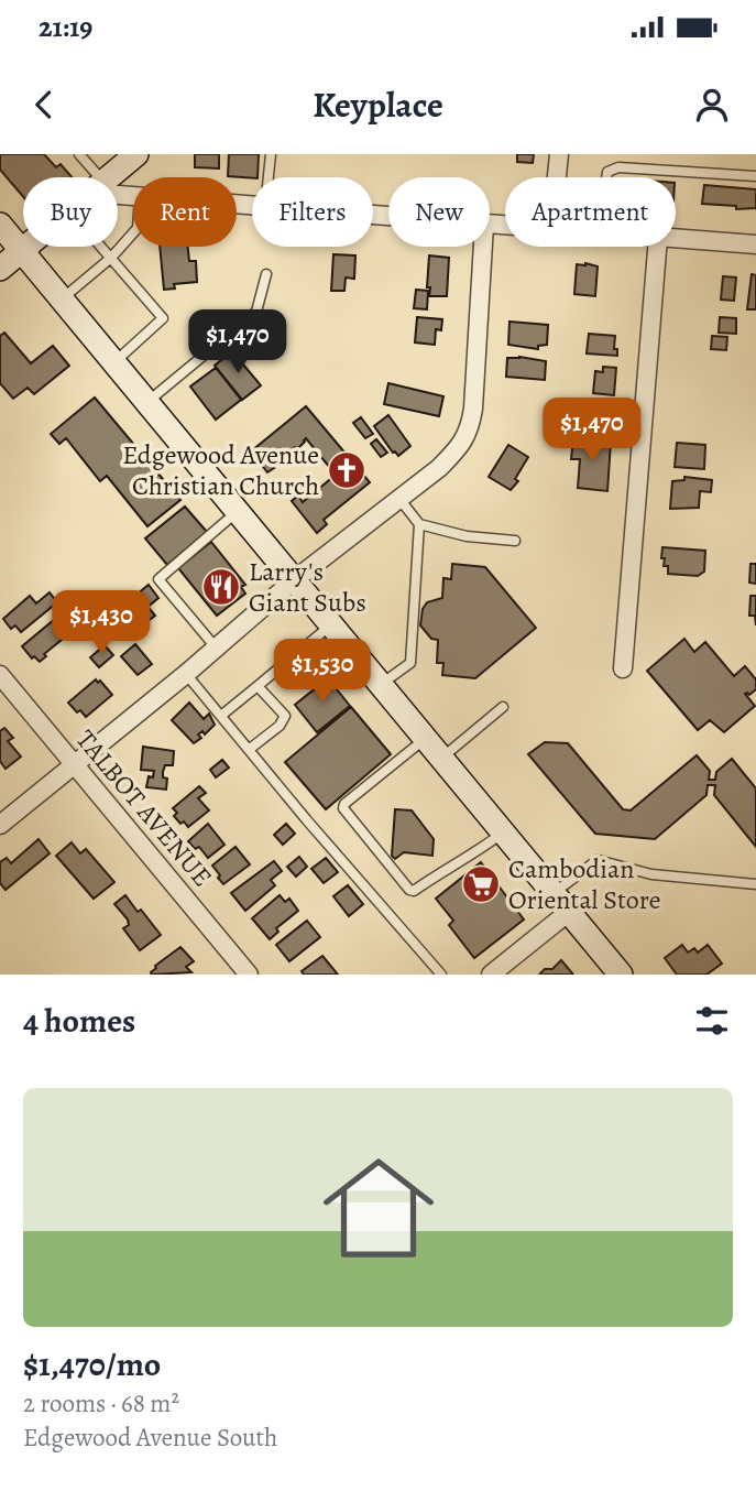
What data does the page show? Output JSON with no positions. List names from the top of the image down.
{
  "streets": {
    "street": ["TALBOT AVENUE"]
  },
  "places": {
    "church": ["Edgewood Avenue Christian Church"],
    "restaurant": ["Larry's Giant Subs"],
    "supermarket": ["Cambodian Oriental Store"]
  },
  "page": {
    "status": "21:19",
    "header": "Keyplace",
    "chip": [
      "Buy",
      "Rent",
      "Filters",
      "New",
      "Apartment"
    ],
    "price": [
      "$1,470",
      "$1,470",
      "$1,430",
      "$1,530"
    ],
    "heading": "4 homes",
    "list": [
      {
        "name": "$1,470/mo",
        "note": "2 rooms · 68 m² · Edgewood Avenue South"
      }
    ]
  }
}
